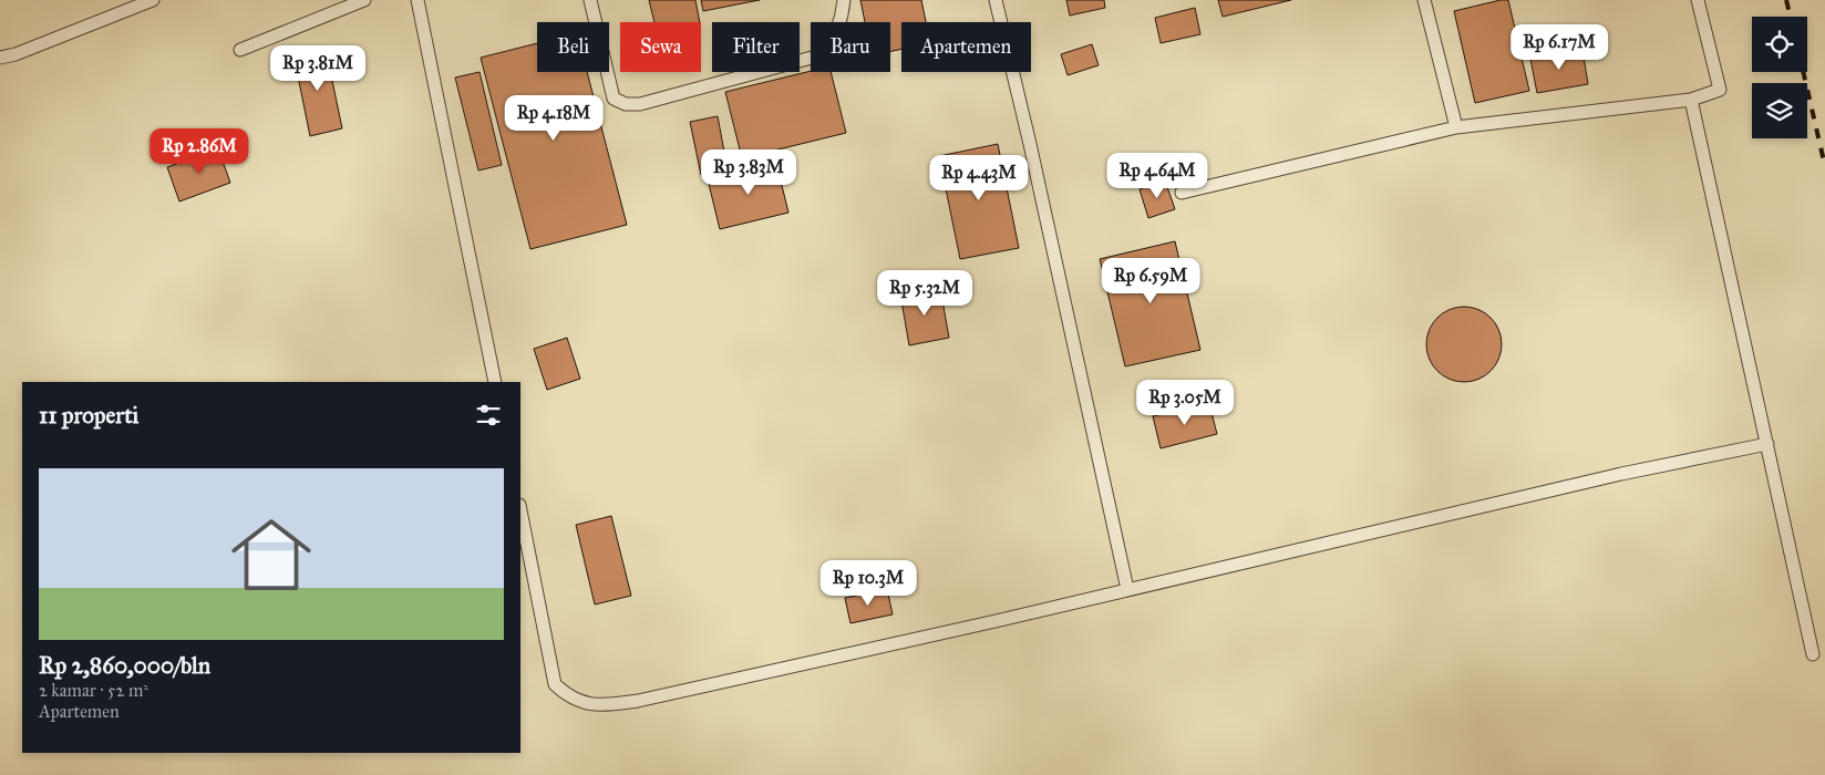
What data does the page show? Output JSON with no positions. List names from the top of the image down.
{
  "page": {
    "chip": [
      "Beli",
      "Sewa",
      "Filter",
      "Baru",
      "Apartemen"
    ],
    "price": [
      "Rp 6.17M",
      "Rp 3.81M",
      "Rp 4.18M",
      "Rp 2.86M",
      "Rp 3.83M",
      "Rp 4.64M",
      "Rp 4.43M",
      "Rp 6.59M",
      "Rp 5.32M",
      "Rp 3.05M",
      "Rp 10.3M"
    ],
    "heading": "11 properti",
    "list": [
      {
        "name": "Rp 2,860,000/bln",
        "note": "2 kamar · 52 m² · Apartemen"
      }
    ]
  }
}
